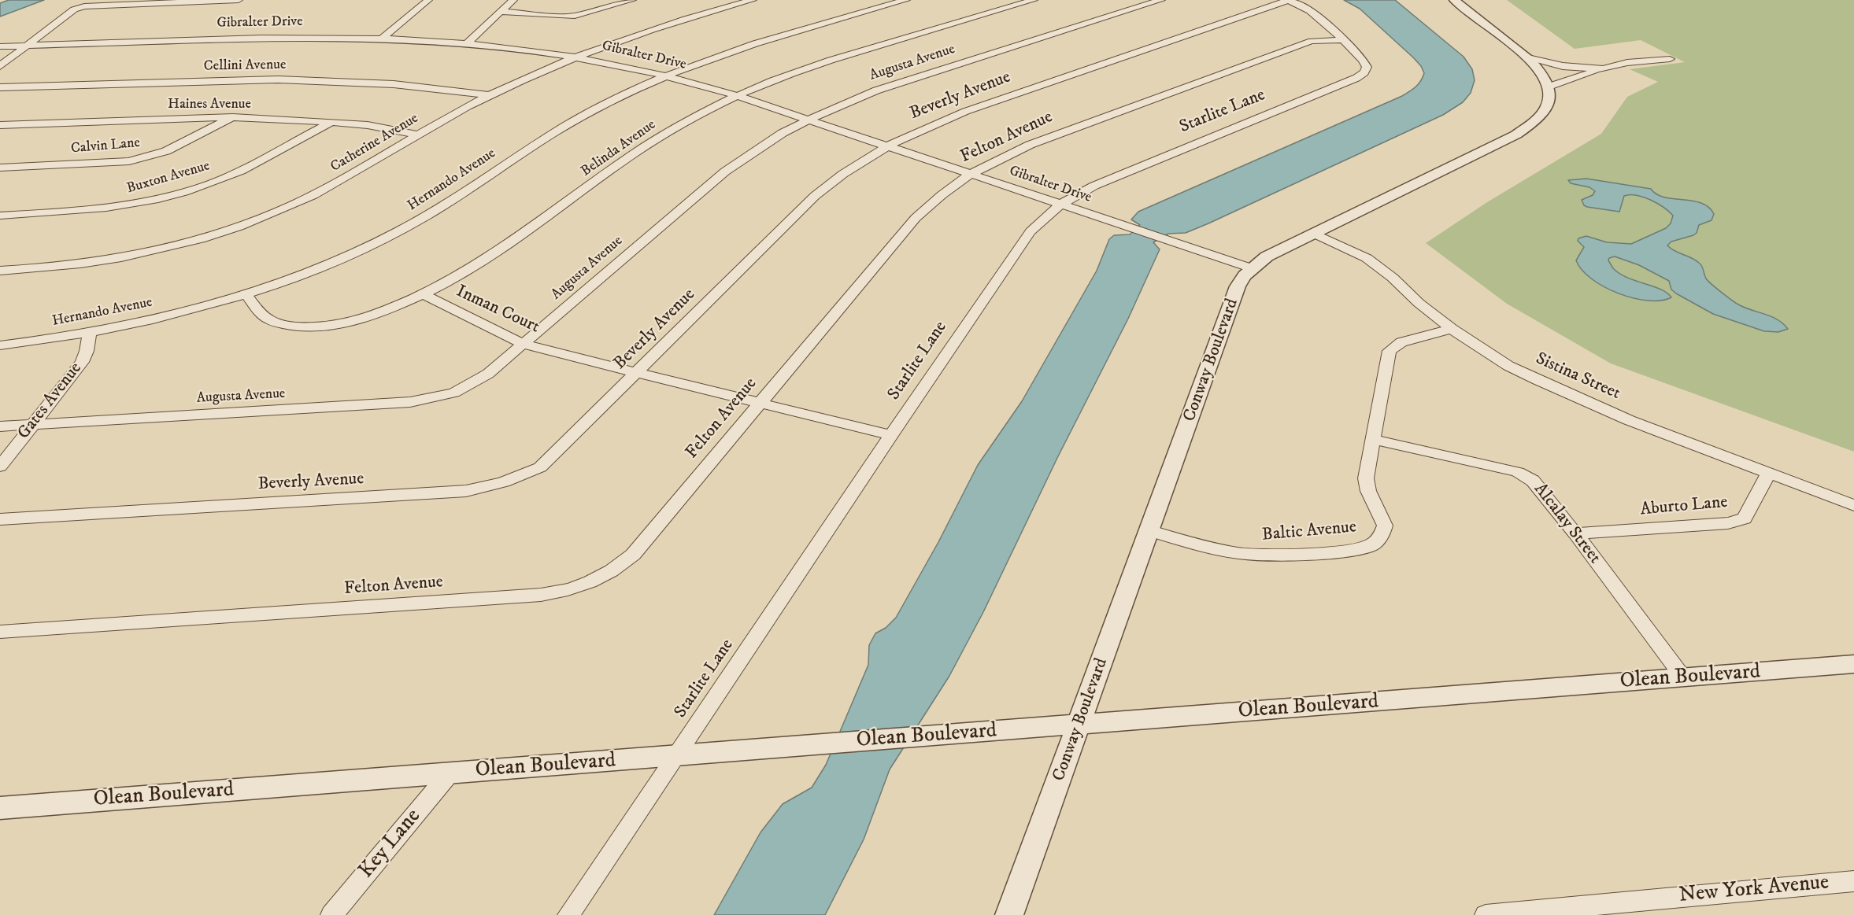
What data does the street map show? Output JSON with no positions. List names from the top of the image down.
{
  "streets": {
    "street": [
      "Gibralter Drive",
      "Augusta Avenue",
      "Cellini Avenue",
      "Beverly Avenue",
      "Haines Avenue",
      "Starlite Lane",
      "Felton Avenue",
      "Catherine Avenue",
      "Calvin Lane",
      "Belinda Avenue",
      "Buxton Avenue",
      "Hernando Avenue",
      "Inman Court",
      "Conway Boulevard",
      "Sistina Street",
      "Gates Avenue",
      "Aburto Lane",
      "Alcalay Street",
      "Baltic Avenue",
      "Olean Boulevard",
      "Key Lane",
      "New York Avenue"
    ]
  },
  "crossings": [
    ["Gibralter Drive", "Augusta Avenue"],
    ["Gibralter Drive", "Beverly Avenue"],
    ["Gibralter Drive", "Starlite Lane"],
    ["Gibralter Drive", "Felton Avenue"],
    ["Gibralter Drive", "Catherine Avenue"],
    ["Gibralter Drive", "Belinda Avenue"],
    ["Gibralter Drive", "Hernando Avenue"],
    ["Gibralter Drive", "Conway Boulevard"],
    ["Augusta Avenue", "Inman Court"],
    ["Augusta Avenue", "Gates Avenue"],
    ["Cellini Avenue", "Catherine Avenue"],
    ["Beverly Avenue", "Starlite Lane"],
    ["Beverly Avenue", "Inman Court"],
    ["Haines Avenue", "Catherine Avenue"],
    ["Haines Avenue", "Calvin Lane"],
    ["Haines Avenue", "Buxton Avenue"],
    ["Starlite Lane", "Felton Avenue"],
    ["Starlite Lane", "Inman Court"],
    ["Starlite Lane", "Olean Boulevard"],
    ["Felton Avenue", "Inman Court"],
    ["Belinda Avenue", "Hernando Avenue"],
    ["Belinda Avenue", "Inman Court"],
    ["Hernando Avenue", "Gates Avenue"],
    ["Conway Boulevard", "Sistina Street"],
    ["Conway Boulevard", "Baltic Avenue"],
    ["Conway Boulevard", "Olean Boulevard"],
    ["Sistina Street", "Aburto Lane"],
    ["Sistina Street", "Baltic Avenue"],
    ["Aburto Lane", "Alcalay Street"],
    ["Alcalay Street", "Baltic Avenue"],
    ["Alcalay Street", "Olean Boulevard"],
    ["Olean Boulevard", "Key Lane"]
  ]
}
